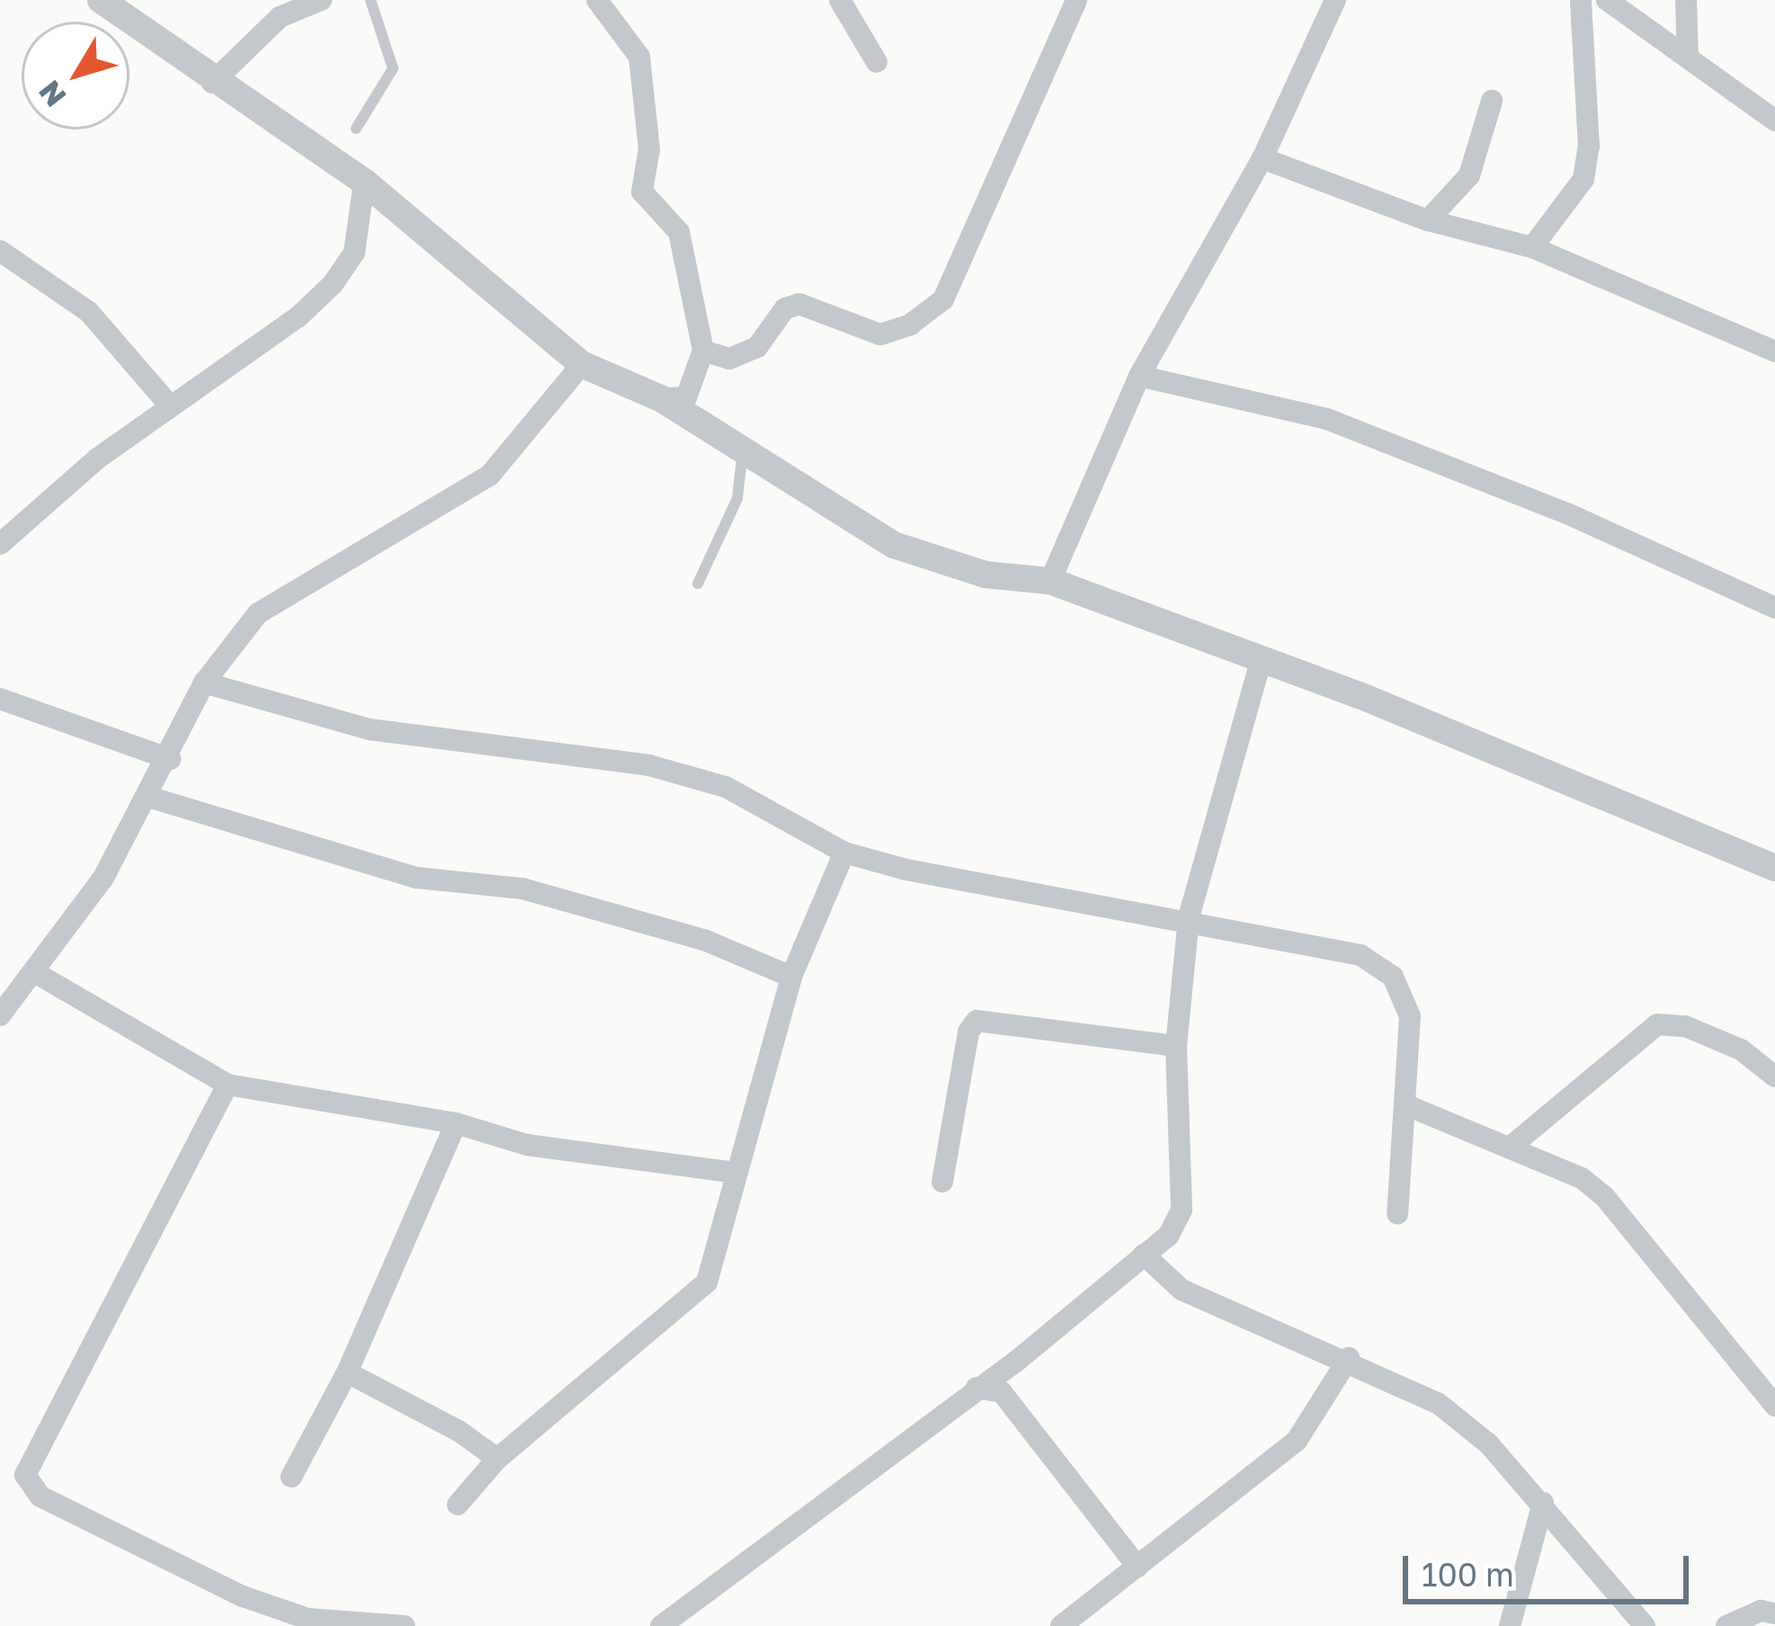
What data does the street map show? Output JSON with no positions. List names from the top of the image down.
{
  "scale_bar": "100 m",
  "north": "bottom left"
}
